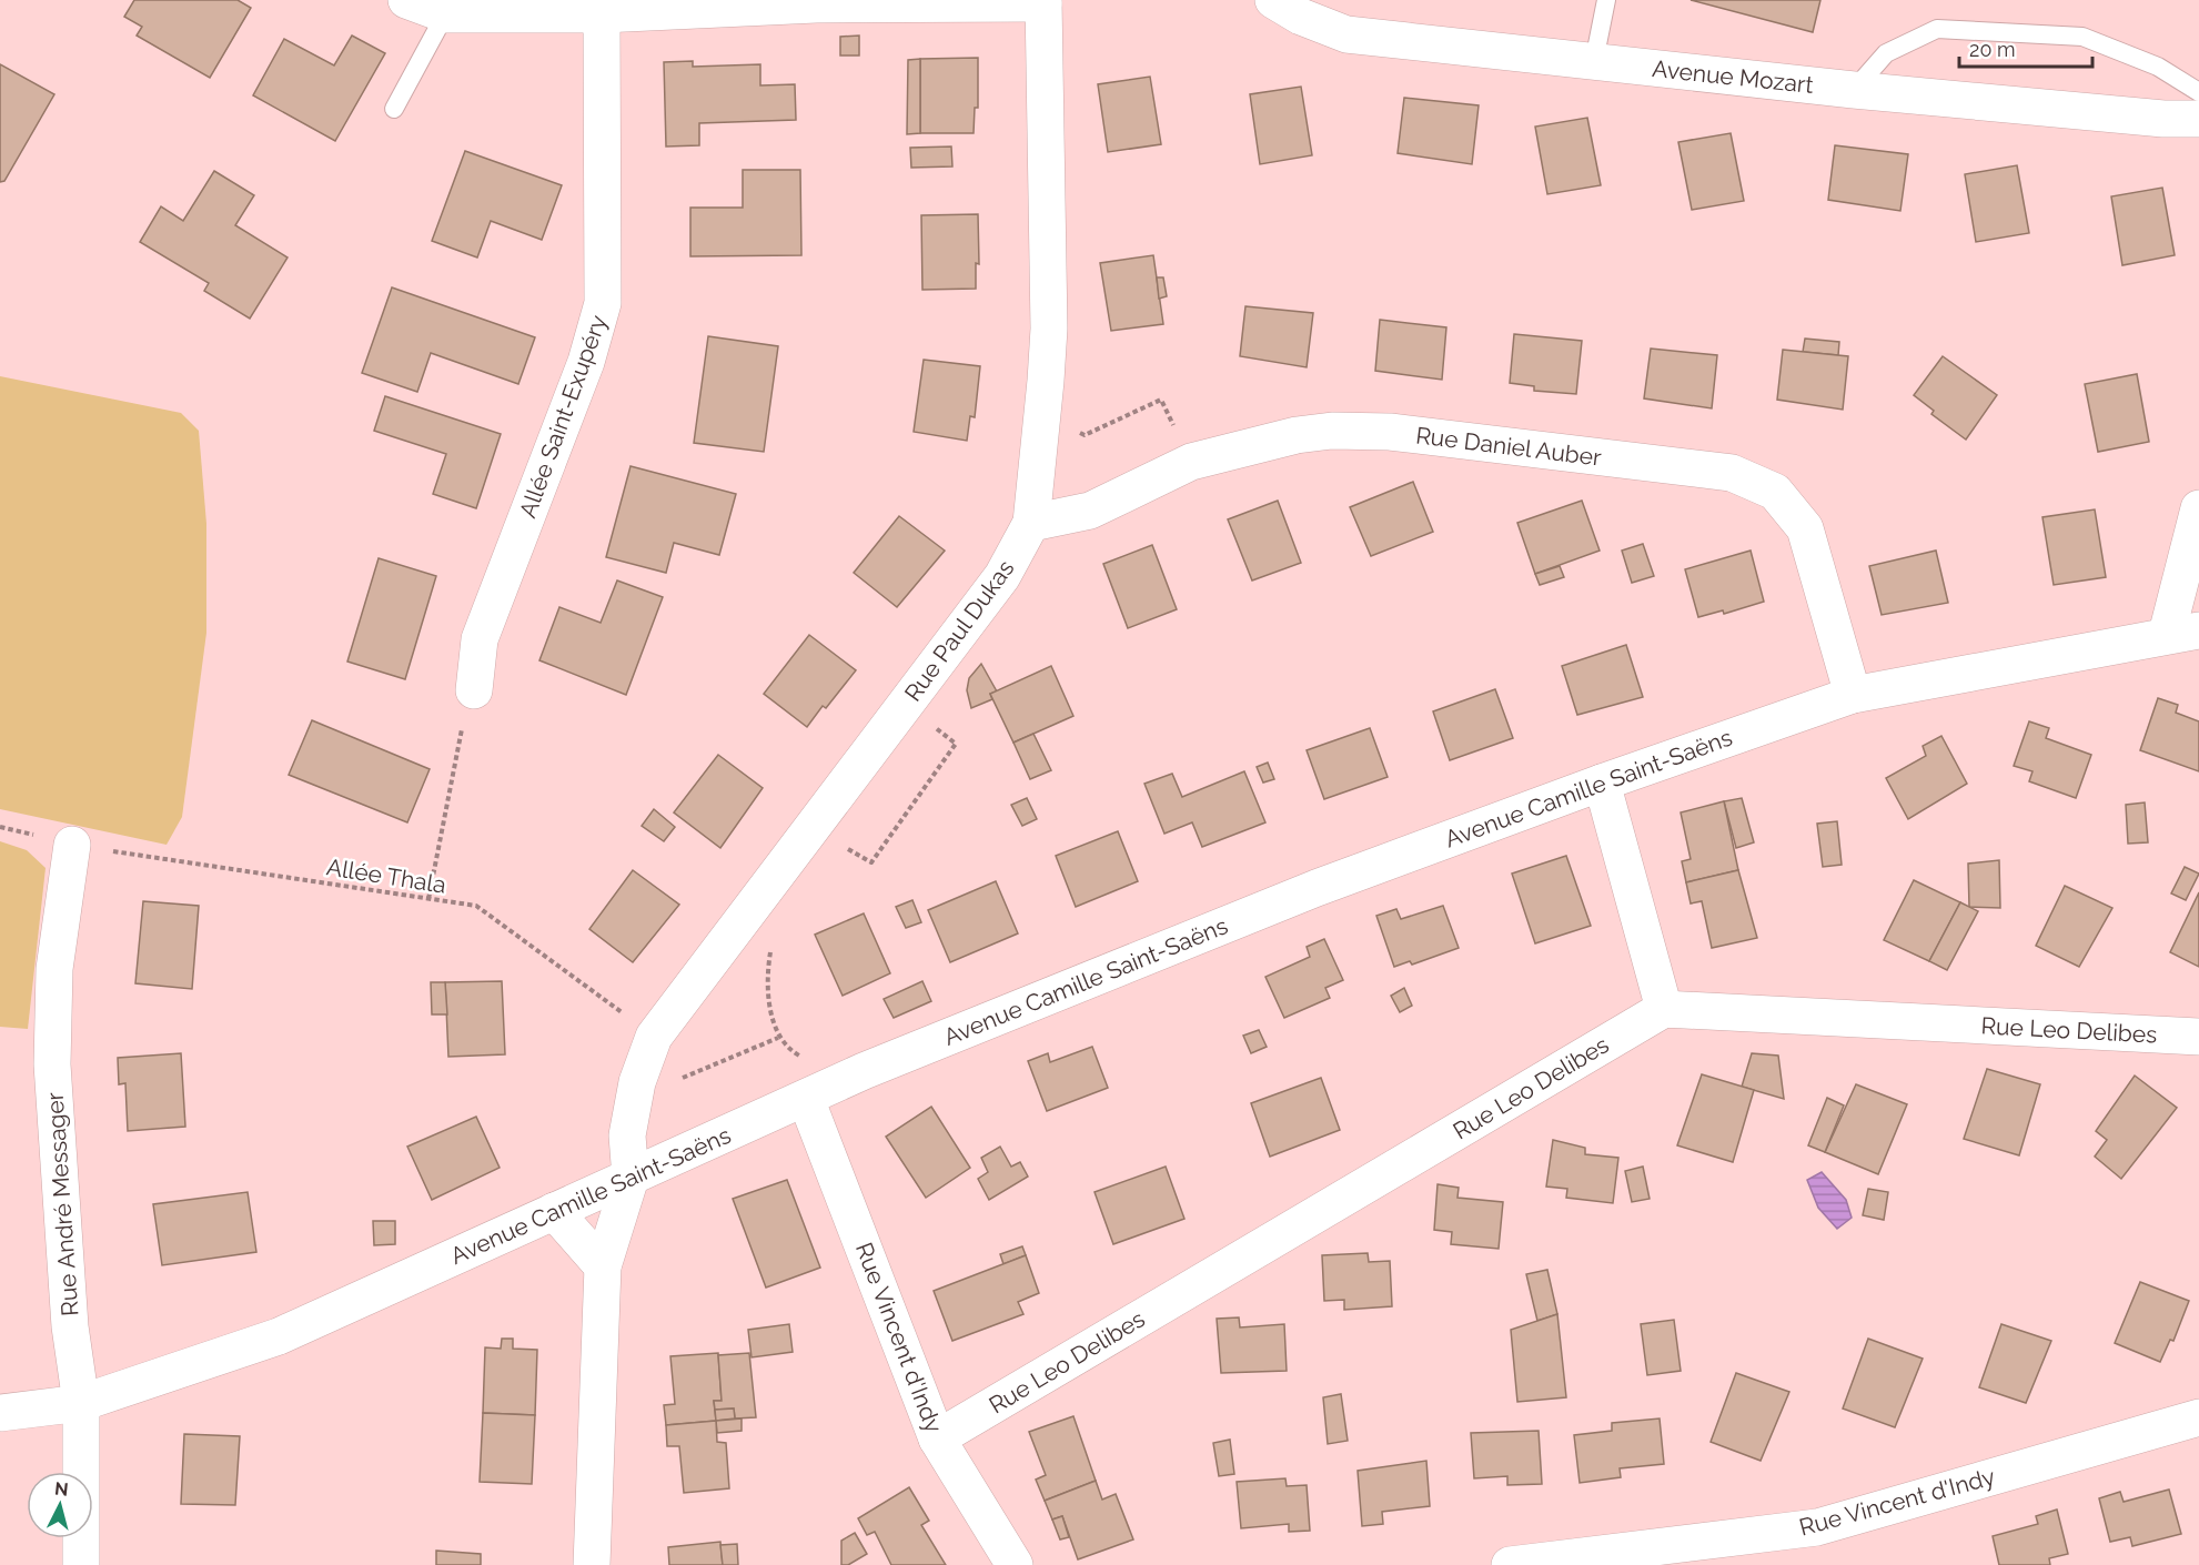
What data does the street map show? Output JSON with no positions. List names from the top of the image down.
{
  "streets": {
    "street": [
      "Avenue Mozart",
      "Allée Saint-Exupéry",
      "Rue Daniel Auber",
      "Rue Paul Dukas",
      "Avenue Camille Saint-Saëns",
      "Rue Leo Delibes",
      "Rue André Messager",
      "Rue Vincent d'Indy"
    ],
    "path": ["Allée Thala"]
  },
  "crossings": [
    ["Rue Daniel Auber", "Rue Paul Dukas"],
    ["Rue Daniel Auber", "Avenue Camille Saint-Saëns"],
    ["Rue Paul Dukas", "Avenue Camille Saint-Saëns"],
    ["Rue Paul Dukas", "Allée Thala"],
    ["Avenue Camille Saint-Saëns", "Rue André Messager"],
    ["Avenue Camille Saint-Saëns", "Rue Vincent d'Indy"],
    ["Allée Thala", "Rue André Messager"],
    ["Rue Leo Delibes", "Rue Vincent d'Indy"]
  ],
  "scale_bar": "20 m",
  "north": "top"
}
